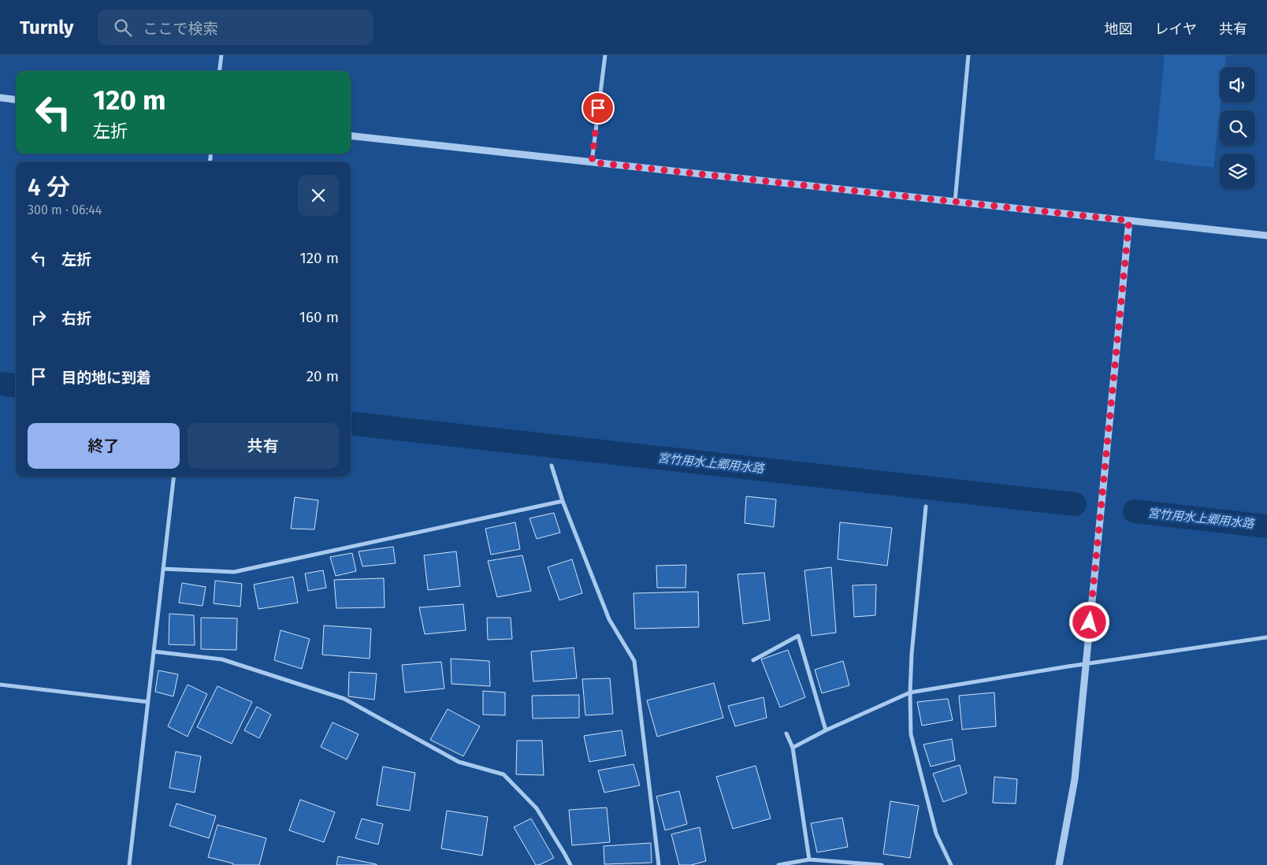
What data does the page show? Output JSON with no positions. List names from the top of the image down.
{
  "water": ["宮竹用水上郷用水路"],
  "page": {
    "header": "Turnly",
    "search": "ここで検索",
    "nav": ["地図", "レイヤ", "共有"],
    "turn": ["120 m", "左折"],
    "heading": ["4 分", "300 m · 06:44"],
    "list": [
      {
        "name": "左折",
        "value": "120 m"
      },
      {
        "name": "右折",
        "value": "160 m"
      },
      {
        "name": "目的地に到着",
        "value": "20 m"
      }
    ],
    "buttons": ["終了", "共有"]
  }
}
